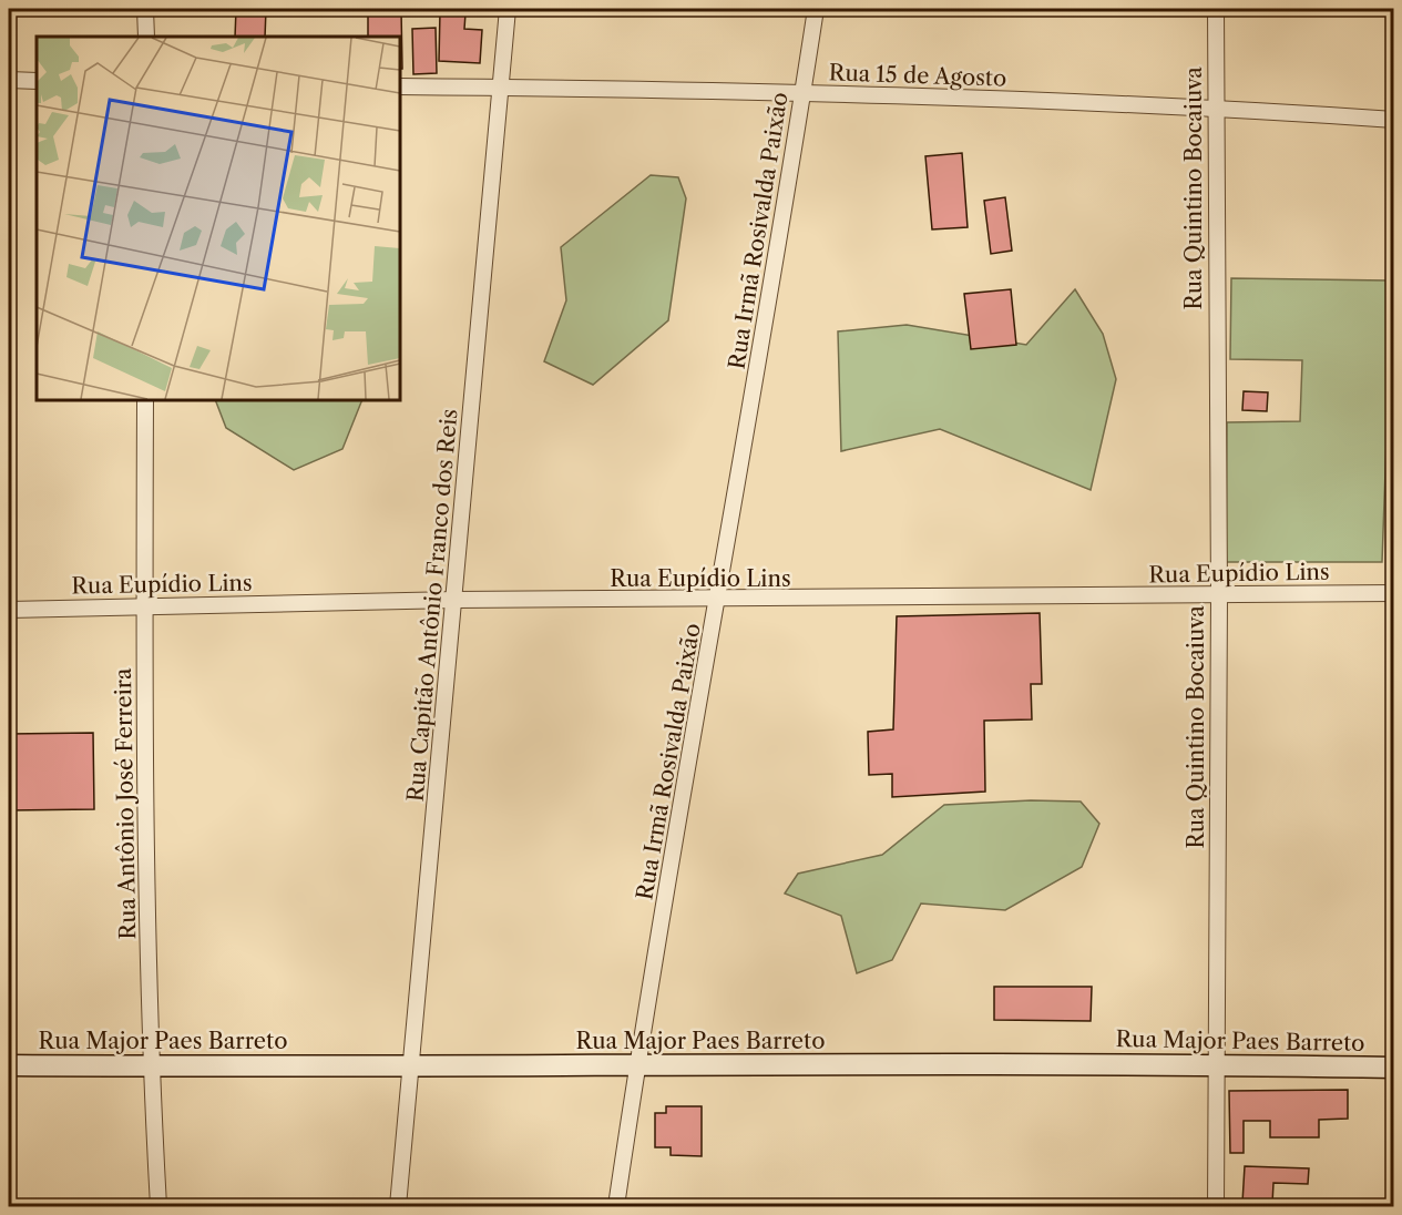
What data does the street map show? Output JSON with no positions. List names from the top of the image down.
{
  "streets": {
    "street": [
      "Rua 15 de Agosto",
      "Rua Quintino Bocaiuva",
      "Rua Irmã Rosivalda Paixão",
      "Rua Eupídio Lins",
      "Rua Capitão Antônio Franco dos Reis",
      "Rua Antônio José Ferreira",
      "Rua Major Paes Barreto"
    ]
  },
  "crossings": [
    ["Rua 15 de Agosto", "Rua Quintino Bocaiuva"],
    ["Rua 15 de Agosto", "Rua Irmã Rosivalda Paixão"],
    ["Rua 15 de Agosto", "Rua Capitão Antônio Franco dos Reis"],
    ["Rua Quintino Bocaiuva", "Rua Eupídio Lins"],
    ["Rua Quintino Bocaiuva", "Rua Major Paes Barreto"],
    ["Rua Irmã Rosivalda Paixão", "Rua Eupídio Lins"],
    ["Rua Irmã Rosivalda Paixão", "Rua Major Paes Barreto"],
    ["Rua Eupídio Lins", "Rua Capitão Antônio Franco dos Reis"],
    ["Rua Eupídio Lins", "Rua Antônio José Ferreira"],
    ["Rua Capitão Antônio Franco dos Reis", "Rua Major Paes Barreto"],
    ["Rua Antônio José Ferreira", "Rua Major Paes Barreto"]
  ]
}
